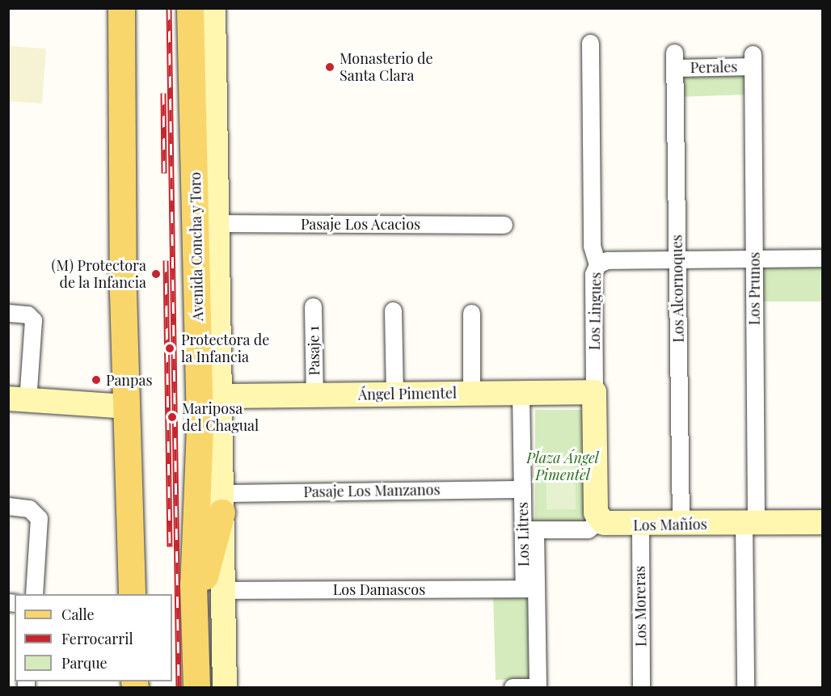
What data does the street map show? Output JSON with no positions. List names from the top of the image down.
{
  "streets": {
    "main road": ["Avenida Concha y Toro"],
    "street": [
      "Perales",
      "Pasaje Los Acacios",
      "Los Alcornoques",
      "Los Prunos",
      "Los Lingues",
      "Pasaje 1",
      "Ángel Pimentel",
      "Pasaje Los Manzanos",
      "Los Mañíos",
      "Los Litres",
      "Los Damascos",
      "Los Moreras"
    ]
  },
  "crossings": [
    ["Perales", "Los Alcornoques"],
    ["Perales", "Los Prunos"],
    ["Pasaje Los Acacios", "Avenida Concha y Toro"],
    ["Avenida Concha y Toro", "Ángel Pimentel"],
    ["Avenida Concha y Toro", "Pasaje Los Manzanos"],
    ["Avenida Concha y Toro", "Los Damascos"],
    ["Los Alcornoques", "Los Mañíos"],
    ["Los Prunos", "Los Mañíos"],
    ["Los Lingues", "Ángel Pimentel"],
    ["Los Lingues", "Los Mañíos"],
    ["Pasaje 1", "Ángel Pimentel"],
    ["Ángel Pimentel", "Los Litres"],
    ["Pasaje Los Manzanos", "Los Litres"],
    ["Los Mañíos", "Los Moreras"],
    ["Los Litres", "Los Damascos"]
  ],
  "parks": ["Plaza Ángel Pimentel"],
  "places": [
    "Monasterio de Santa Clara",
    "(M) Protectora de la Infancia",
    "Protectora de la Infancia",
    "Panpas",
    "Mariposa del Chagual"
  ],
  "legend": ["Calle", "Ferrocarril", "Parque"]
}
